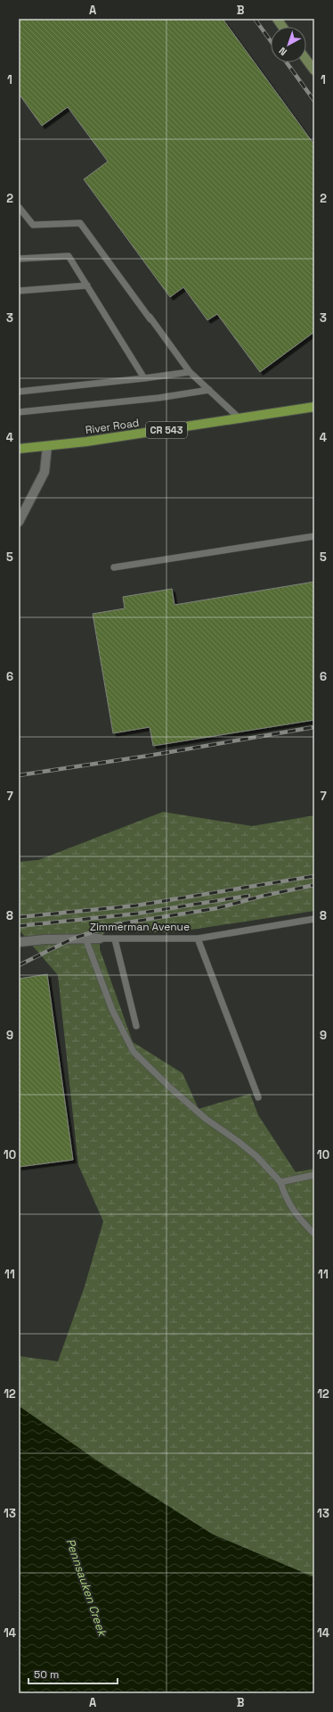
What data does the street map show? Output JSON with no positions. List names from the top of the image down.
{
  "streets": {
    "main road": ["River Road", "CR 543"],
    "street": ["Zimmerman Avenue"]
  },
  "water": ["Pennsauken Creek"],
  "scale_bar": "50 m",
  "north": "bottom left",
  "grid": {
    "columns": ["A", "B"],
    "rows": [
      "1",
      "2",
      "3",
      "4",
      "5",
      "6",
      "7",
      "8",
      "9",
      "10",
      "11",
      "12",
      "13",
      "14"
    ]
  }
}
